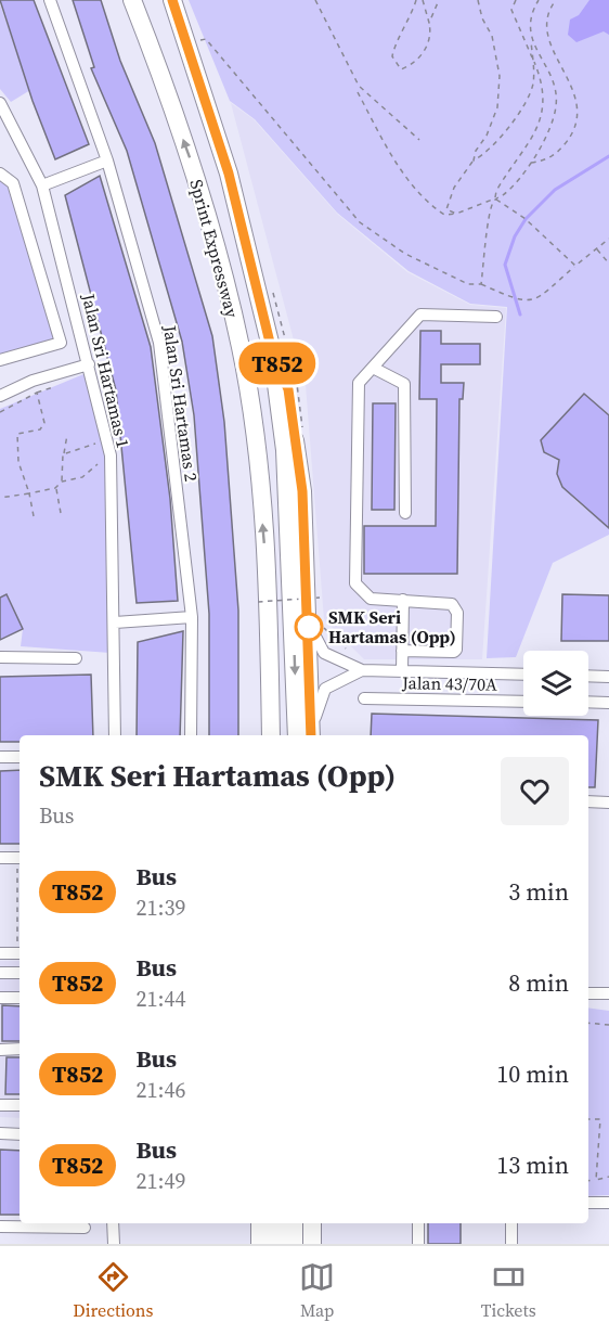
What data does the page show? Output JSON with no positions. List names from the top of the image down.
{
  "streets": {
    "highway": ["Sprint Expressway"],
    "street": ["Jalan Sri Hartamas 1", "Jalan Sri Hartamas 2", "Jalan 43/70A"]
  },
  "places": ["SMK Seri Hartamas (Opp)"],
  "lines": ["bus line T852"],
  "page": {
    "on_map": "T852",
    "heading": ["SMK Seri Hartamas (Opp)", "Bus"],
    "list": [
      {
        "mark": "T852",
        "name": "Bus",
        "note": "21:39",
        "value": "3 min"
      },
      {
        "mark": "T852",
        "name": "Bus",
        "note": "21:44",
        "value": "8 min"
      },
      {
        "mark": "T852",
        "name": "Bus",
        "note": "21:46",
        "value": "10 min"
      },
      {
        "mark": "T852",
        "name": "Bus",
        "note": "21:49",
        "value": "13 min"
      }
    ],
    "tabs": ["Directions", "Map", "Tickets"]
  }
}
